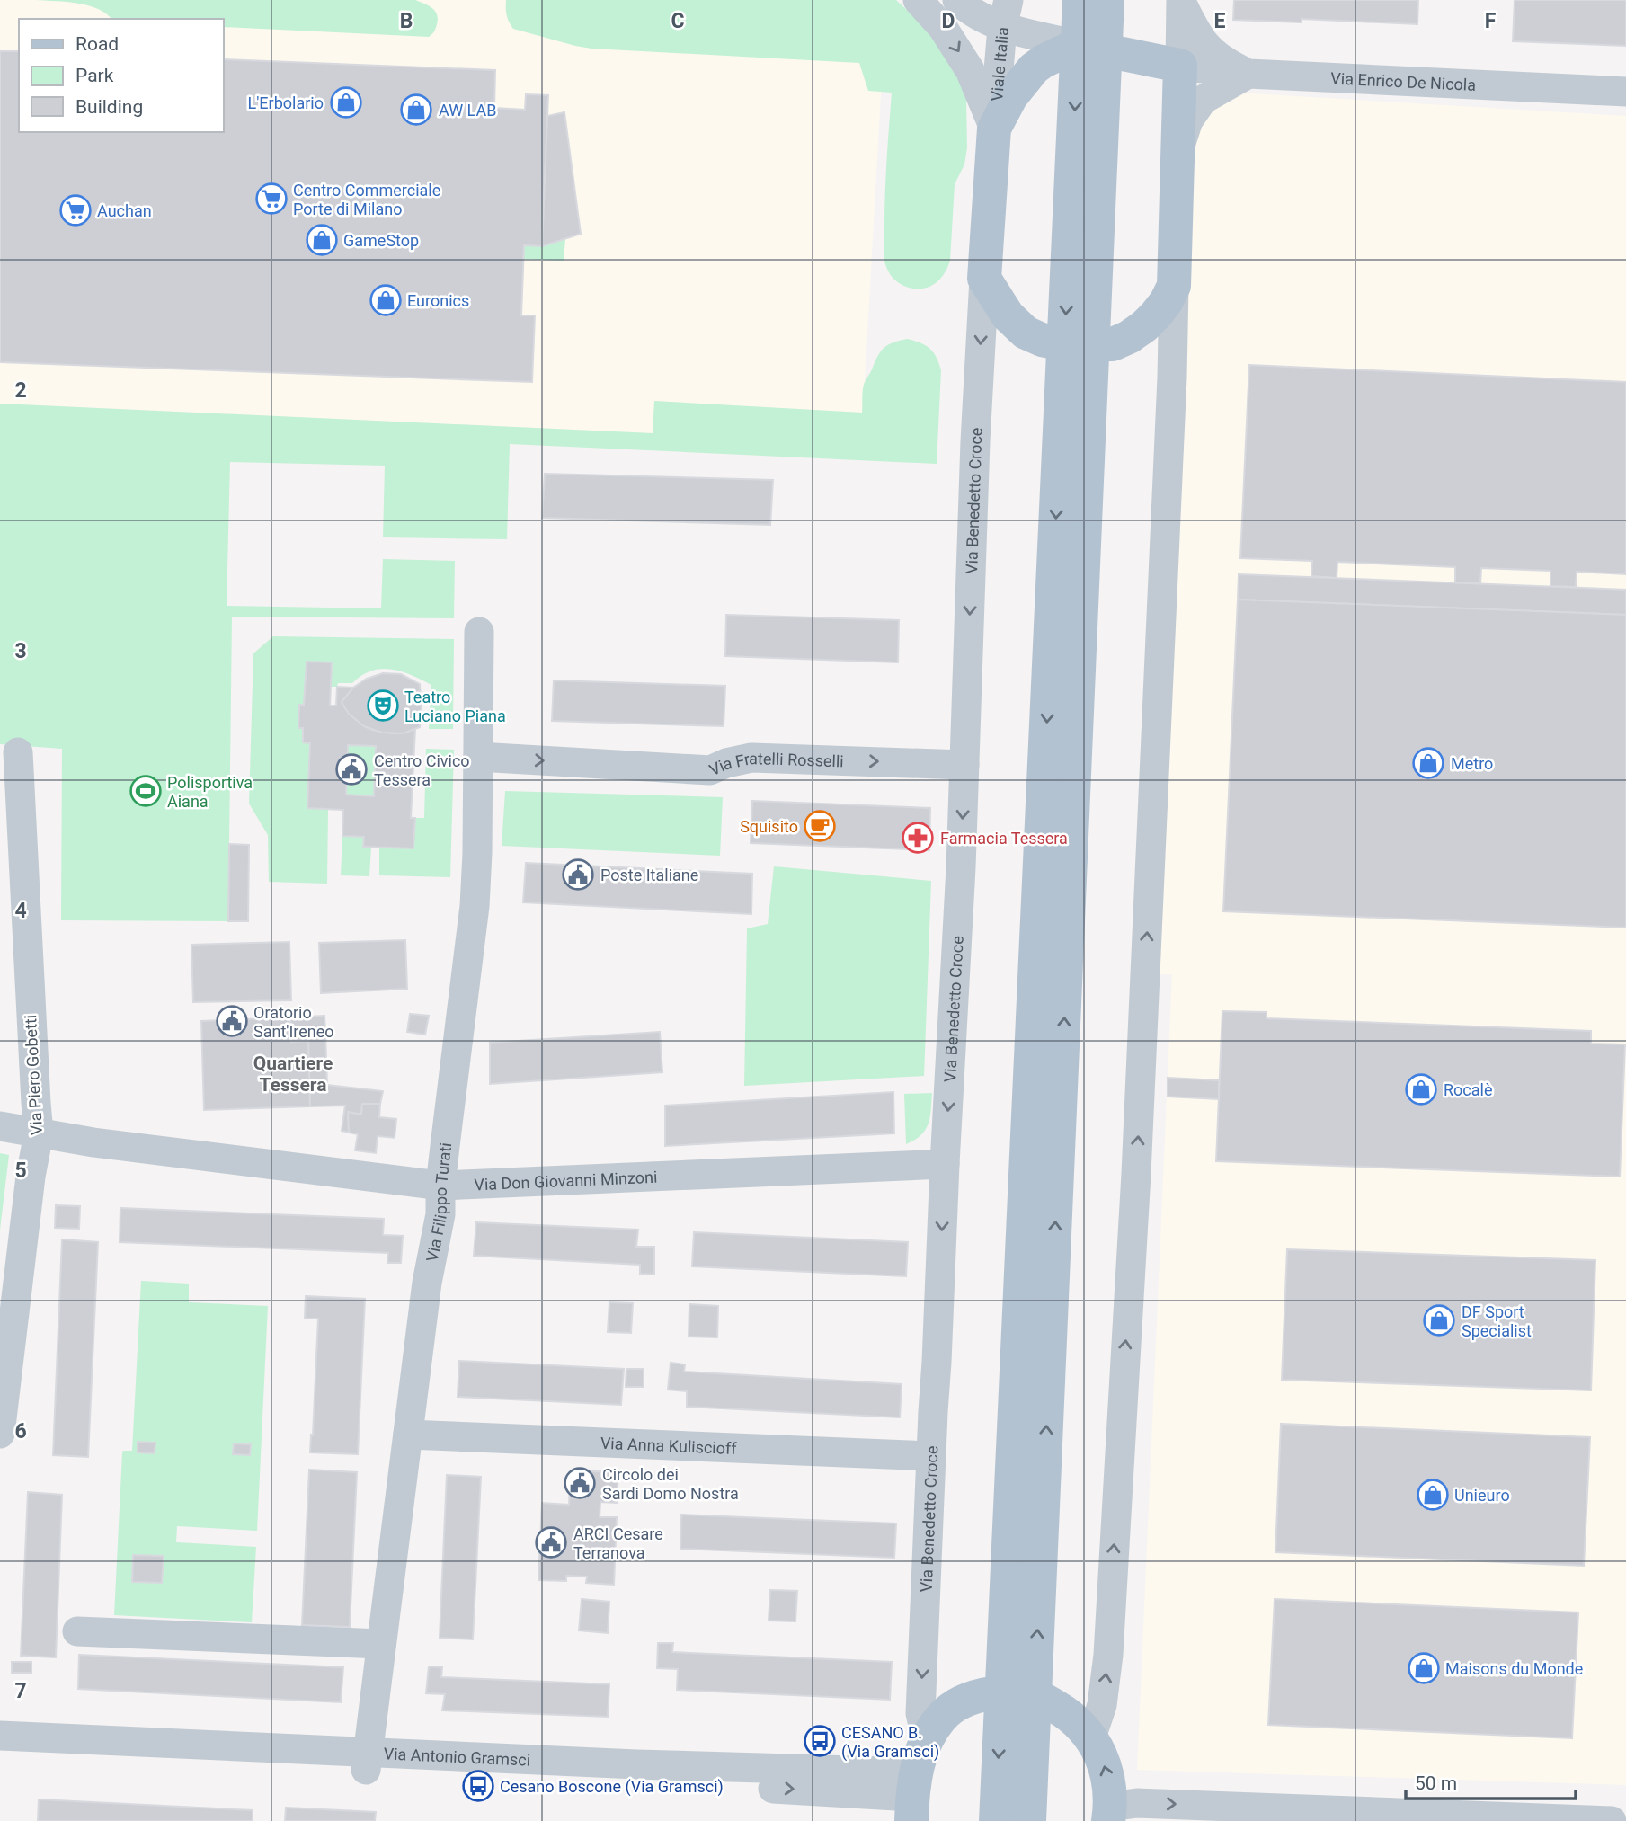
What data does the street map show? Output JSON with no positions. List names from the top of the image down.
{
  "streets": {
    "main road": ["Via Benedetto Croce"],
    "street": [
      "Viale Italia",
      "Via Enrico De Nicola",
      "Via Fratelli Rosselli",
      "Via Piero Gobetti",
      "Via Don Giovanni Minzoni",
      "Via Filippo Turati",
      "Via Anna Kuliscioff",
      "Via Antonio Gramsci"
    ]
  },
  "crossings": [
    ["Viale Italia", "Via Benedetto Croce"],
    ["Via Benedetto Croce", "Via Fratelli Rosselli"],
    ["Via Benedetto Croce", "Via Don Giovanni Minzoni"],
    ["Via Benedetto Croce", "Via Anna Kuliscioff"],
    ["Via Benedetto Croce", "Via Antonio Gramsci"],
    ["Via Fratelli Rosselli", "Via Filippo Turati"],
    ["Via Piero Gobetti", "Via Don Giovanni Minzoni"],
    ["Via Don Giovanni Minzoni", "Via Filippo Turati"],
    ["Via Filippo Turati", "Via Anna Kuliscioff"],
    ["Via Filippo Turati", "Via Antonio Gramsci"]
  ],
  "one_way": ["Via Fratelli Rosselli"],
  "districts": ["Quartiere Tessera"],
  "places": {
    "shop": [
      "L'Erbolario",
      "AW LAB",
      "GameStop",
      "Euronics",
      "Metro",
      "Rocalè",
      "DF Sport Specialist",
      "Unieuro",
      "Maisons du Monde"
    ],
    "supermarket": ["Centro Commerciale Porte di Milano", "Auchan"],
    "theatre": ["Teatro Luciano Piana"],
    "public building": [
      "Centro Civico Tessera",
      "Poste Italiane",
      "Oratorio Sant'Ireneo",
      "Circolo dei Sardi Domo Nostra",
      "ARCI Cesare Terranova"
    ],
    "sports": ["Polisportiva Aiana"],
    "cafe": ["Squisito"],
    "pharmacy": ["Farmacia Tessera"],
    "bus stop": ["CESANO B. (Via Gramsci)", "Cesano Boscone (Via Gramsci)"]
  },
  "legend": ["Road", "Park", "Building"],
  "scale_bar": "50 m",
  "grid": {
    "columns": [
      "B",
      "C",
      "D",
      "E",
      "F"
    ],
    "rows": [
      "2",
      "3",
      "4",
      "5",
      "6",
      "7"
    ]
  }
}
